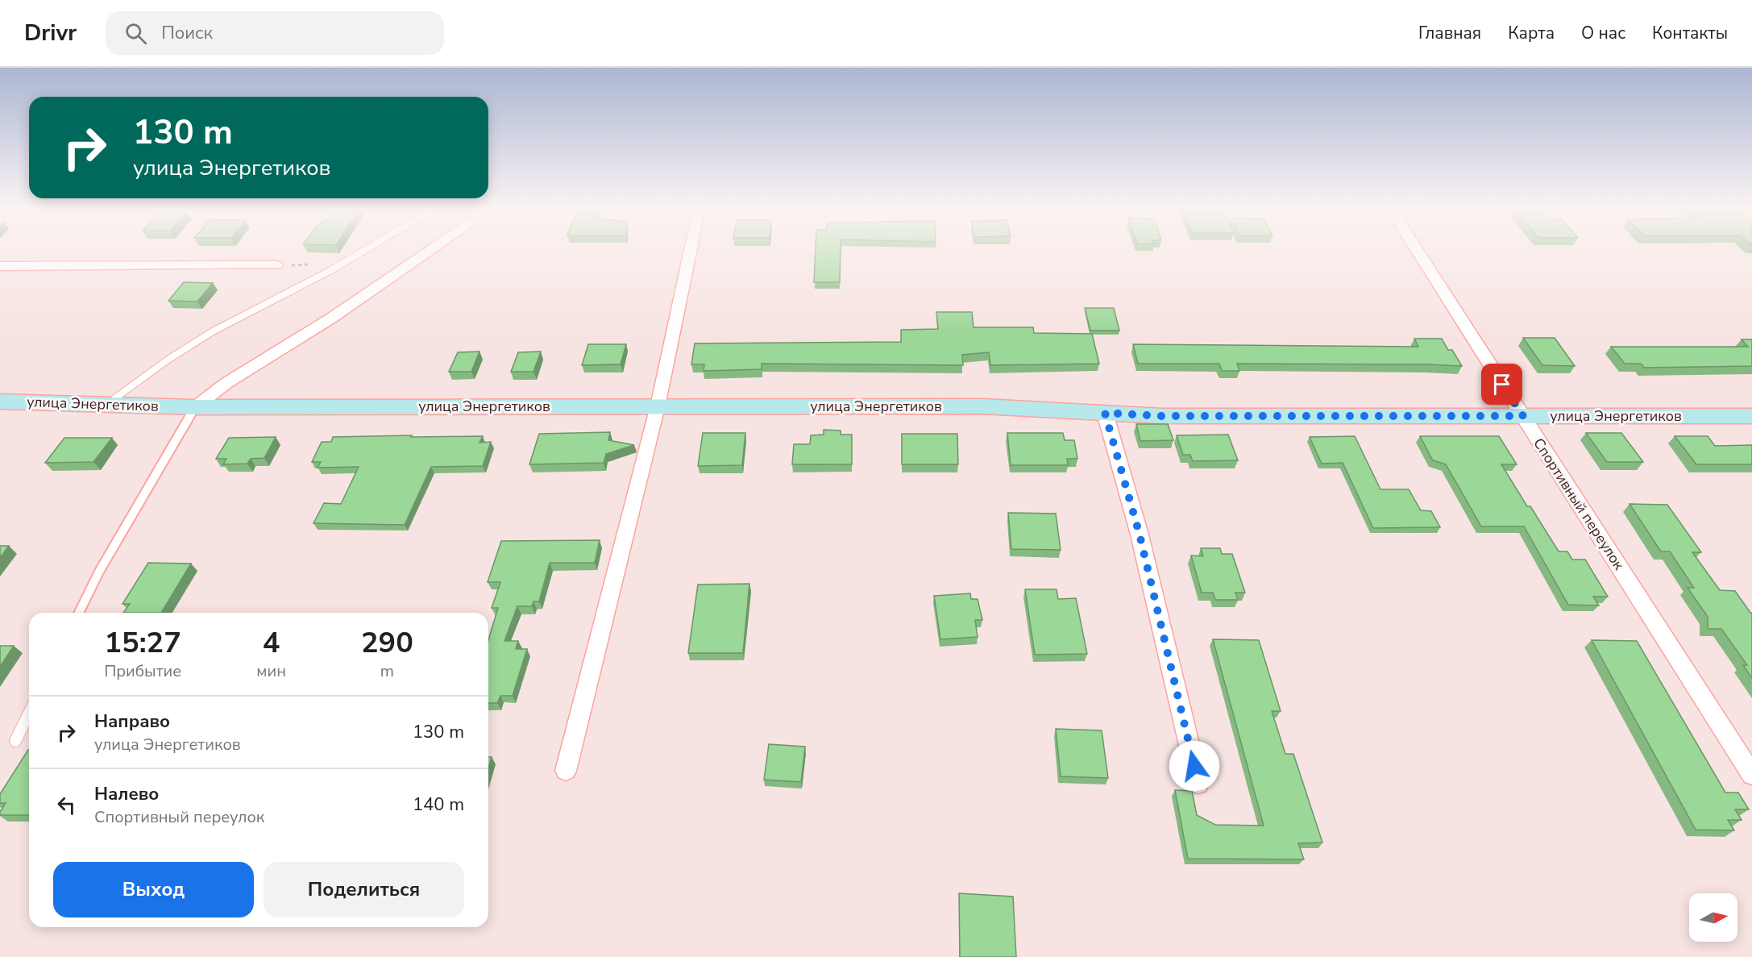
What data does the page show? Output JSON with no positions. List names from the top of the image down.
{
  "streets": {
    "street": ["улица Энергетиков", "Спортивный переулок"]
  },
  "crossings": [
    ["улица Энергетиков", "Спортивный переулок"]
  ],
  "north": "right",
  "page": {
    "header": "Drivr",
    "search": "Поиск",
    "nav": [
      "Главная",
      "Карта",
      "О нас",
      "Контакты"
    ],
    "turn": ["130 m", "улица Энергетиков"],
    "eta": [
      "15:27",
      "Прибытие",
      "4",
      "мин",
      "290",
      "m"
    ],
    "list": [
      {
        "name": "Направо",
        "note": "улица Энергетиков",
        "value": "130 m"
      },
      {
        "name": "Налево",
        "note": "Спортивный переулок",
        "value": "140 m"
      }
    ],
    "buttons": ["Выход", "Поделиться"]
  }
}
